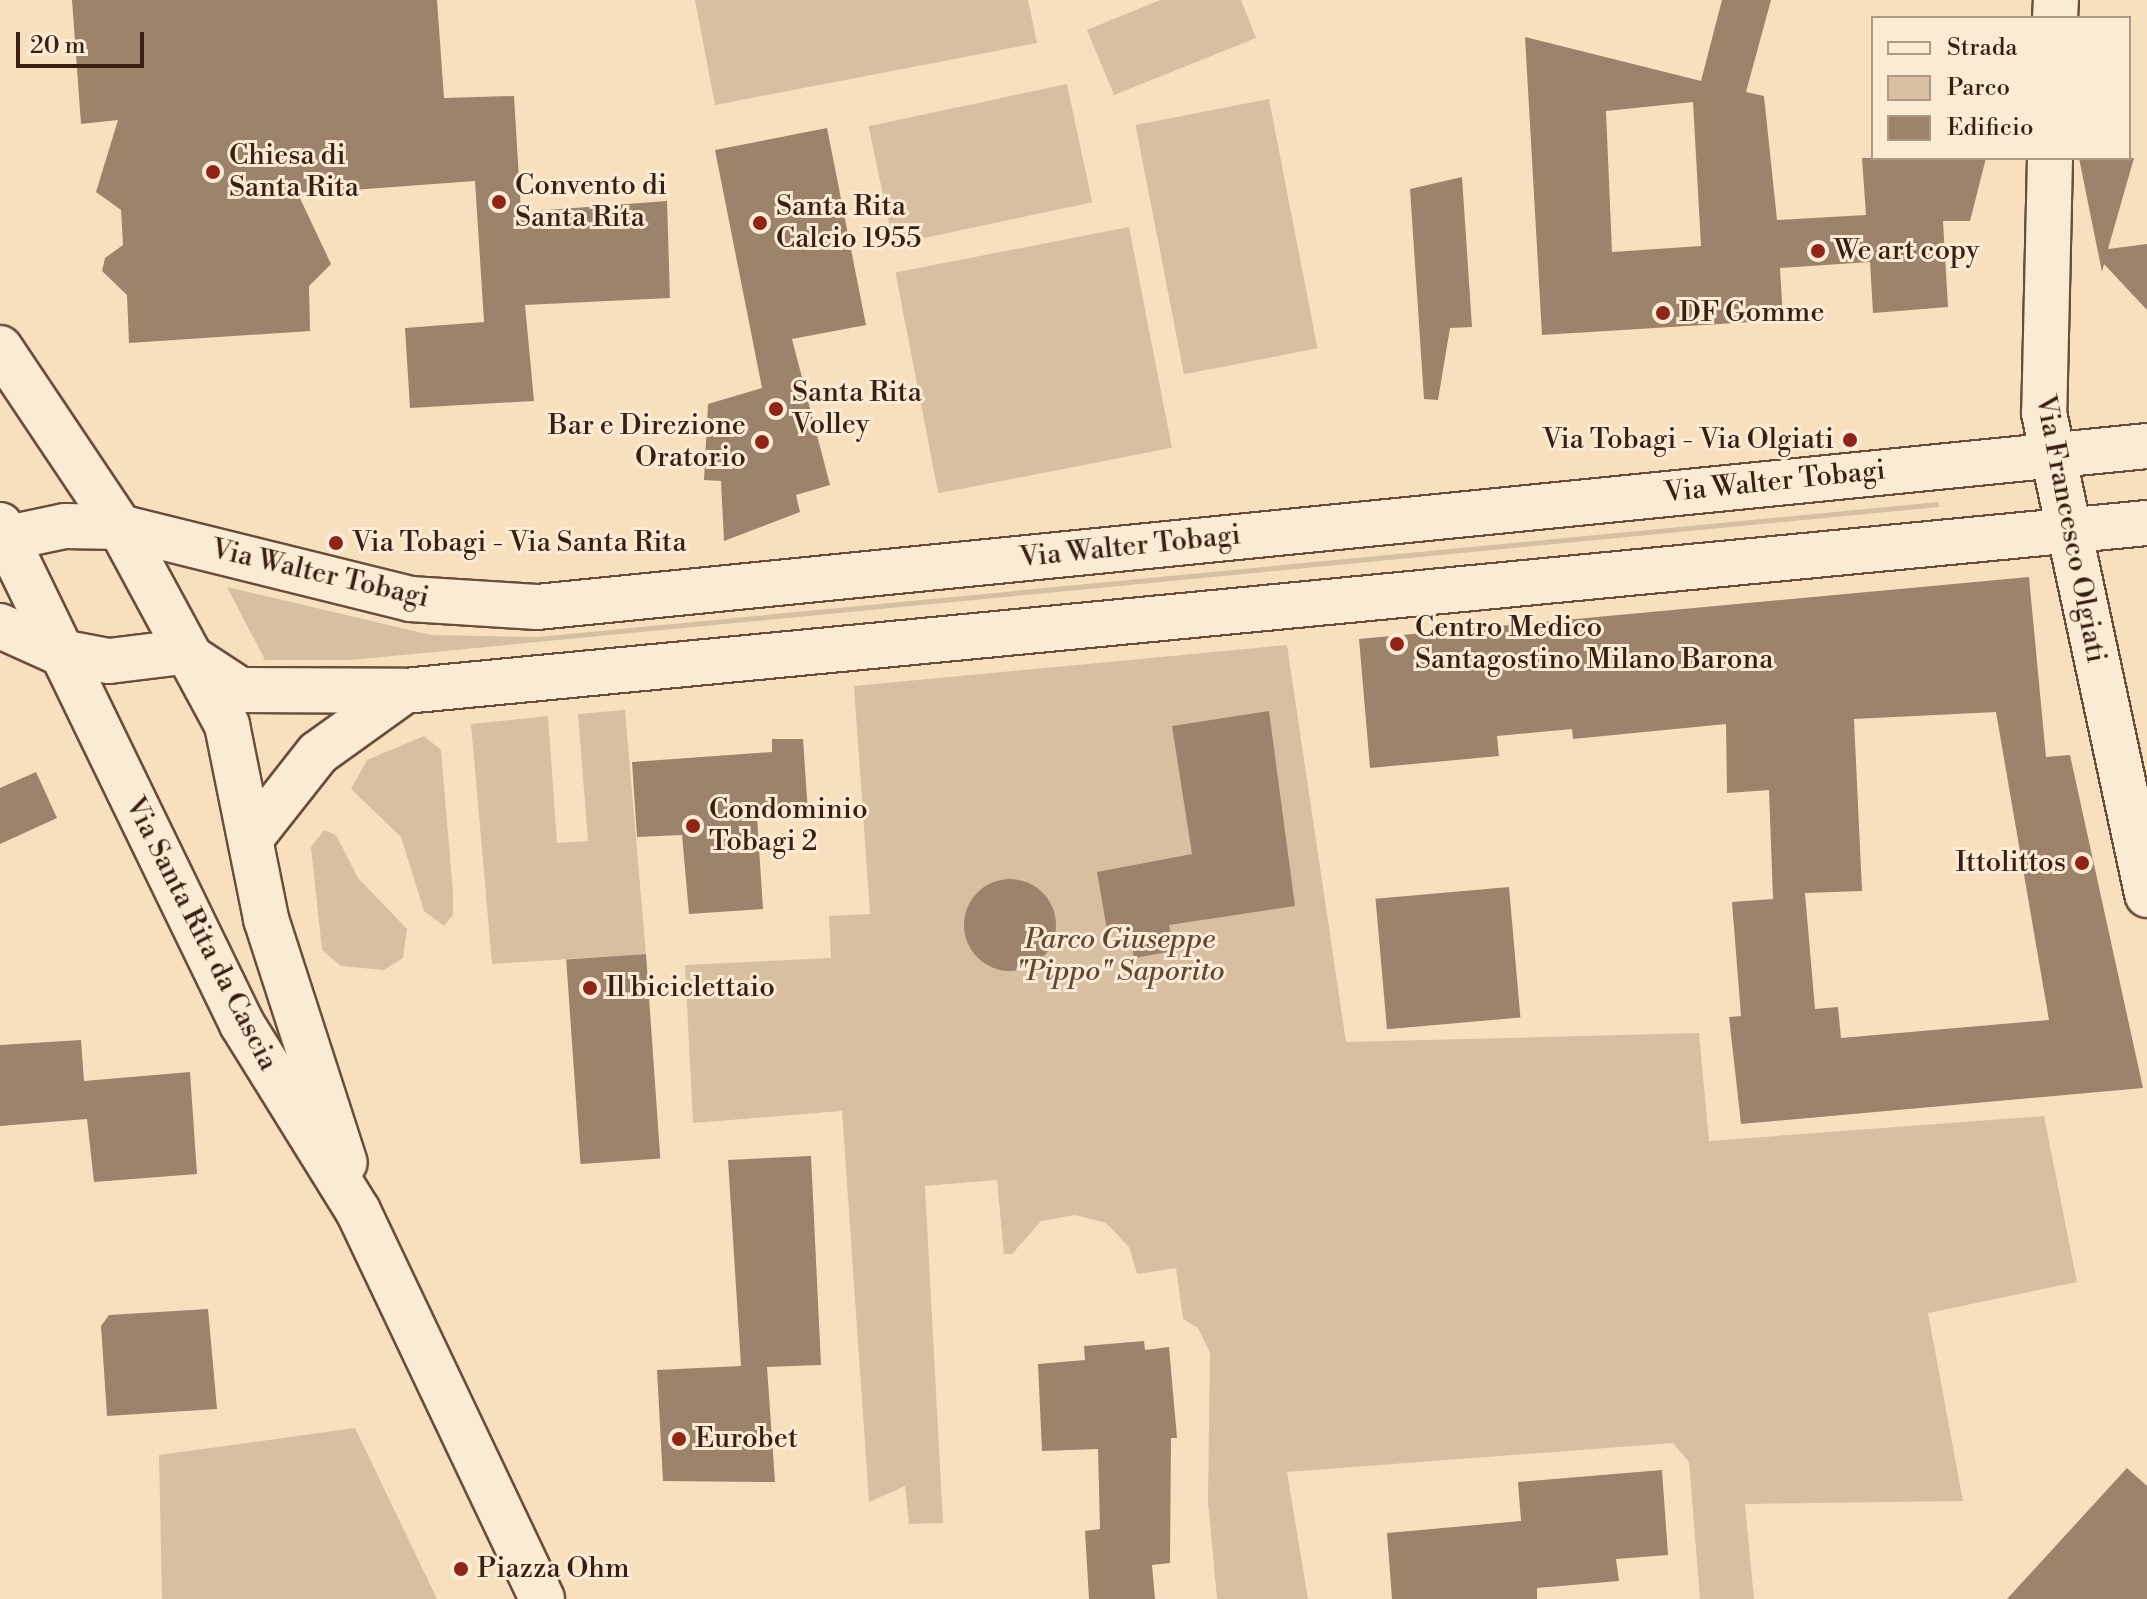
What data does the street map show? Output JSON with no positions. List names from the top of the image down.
{
  "streets": {
    "street": ["Via Walter Tobagi", "Via Francesco Olgiati", "Via Santa Rita da Cascia"]
  },
  "crossings": [
    ["Via Walter Tobagi", "Via Francesco Olgiati"],
    ["Via Walter Tobagi", "Via Santa Rita da Cascia"]
  ],
  "parks": ["Parco Giuseppe \"Pippo\" Saporito"],
  "places": [
    "Chiesa di Santa Rita",
    "Convento di Santa Rita",
    "Santa Rita Calcio 1955",
    "We art copy",
    "DF Gomme",
    "Santa Rita Volley",
    "Via Tobagi - Via Olgiati",
    "Bar e Direzione Oratorio",
    "Via Tobagi - Via Santa Rita",
    "Centro Medico Santagostino Milano Barona",
    "Condominio Tobagi 2",
    "Ittolittos",
    "Il biciclettaio",
    "Eurobet",
    "Piazza Ohm"
  ],
  "legend": ["Strada", "Parco", "Edificio"],
  "scale_bar": "20 m"
}
